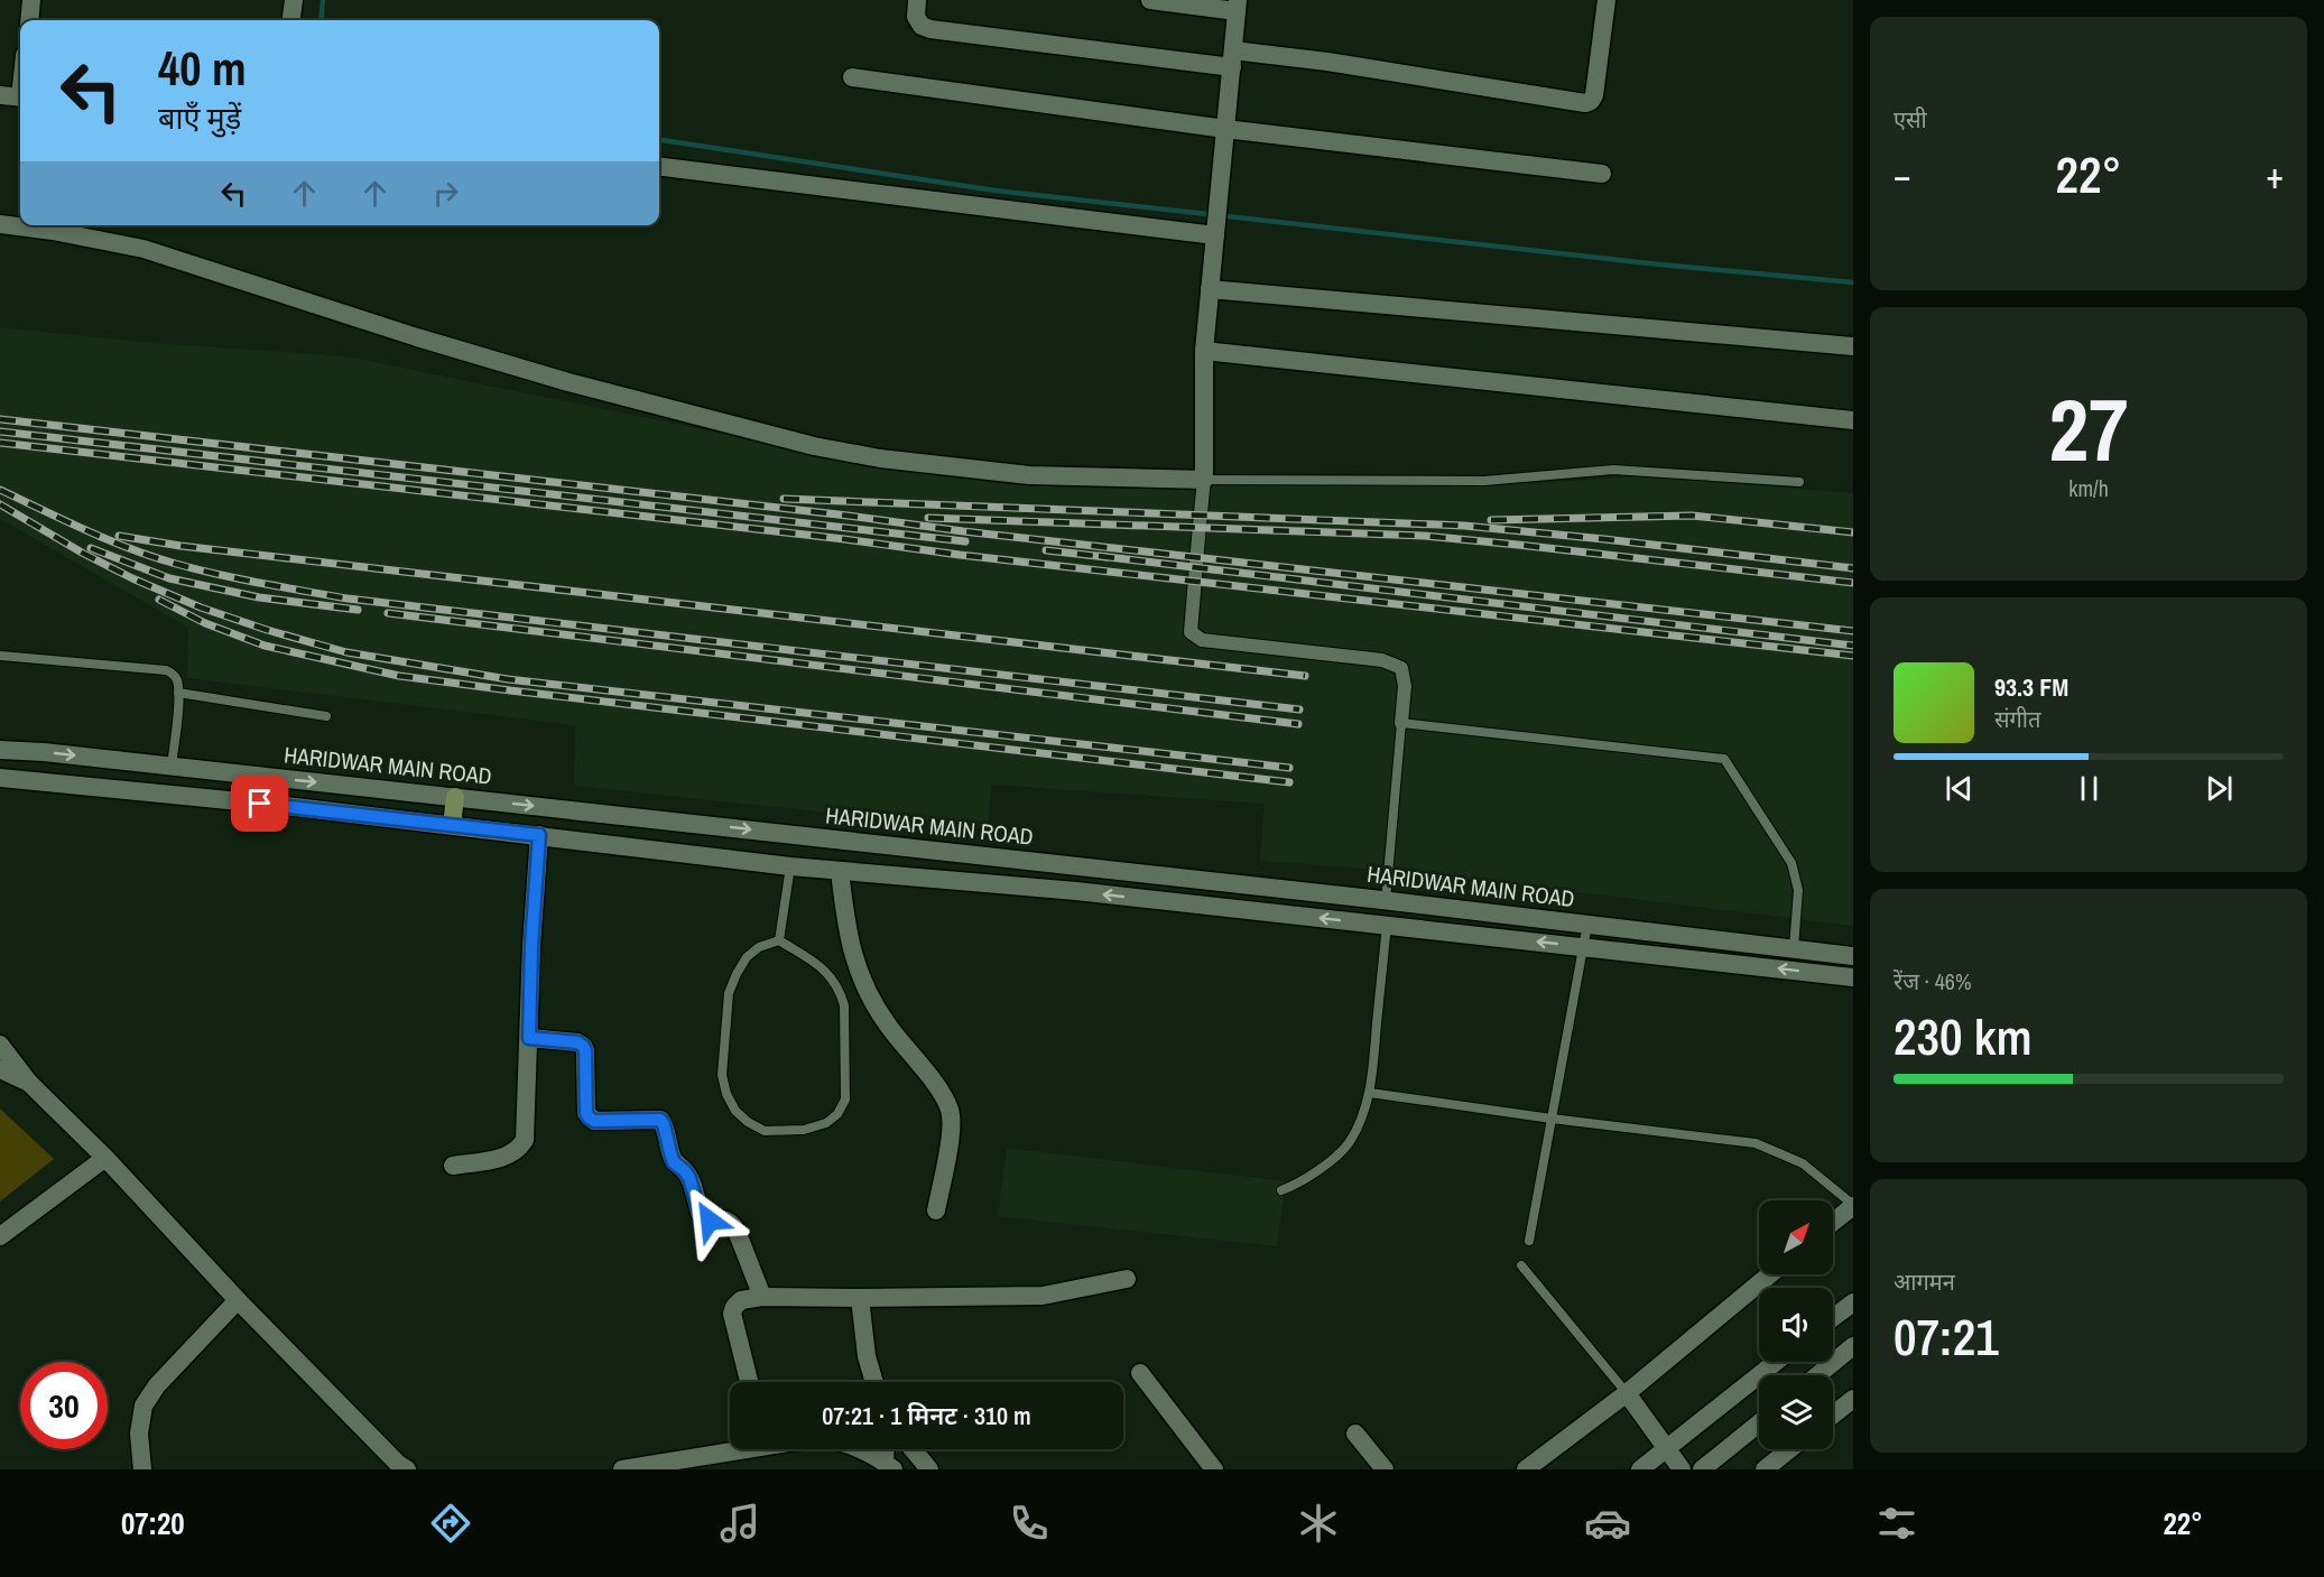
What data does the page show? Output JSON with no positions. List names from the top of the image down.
{
  "streets": {
    "street": ["HARIDWAR MAIN ROAD"]
  },
  "north": "top right",
  "page": {
    "tile": [
      "एसी",
      ["27", "km/h"],
      ["रेंज · 46%", "230 km"],
      ["आगमन", "07:21"]
    ],
    "turn": ["40 m", "बाएँ मुड़ें"],
    "heat": ["−", "22°", "+"],
    "song": ["93.3 FM", "संगीत"],
    "limit": "30",
    "trip": "07:21 · 1 मिनट · 310 m",
    "tabs": ["07:20", "22°"]
  }
}
